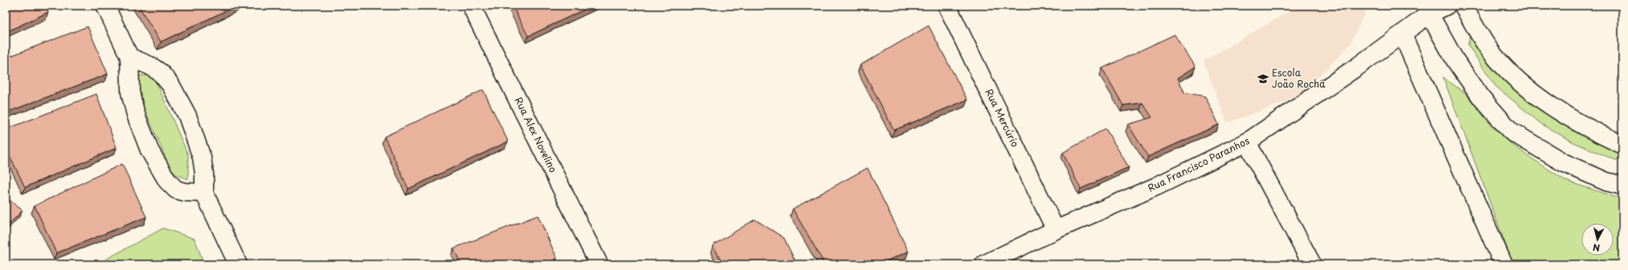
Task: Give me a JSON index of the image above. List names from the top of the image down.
{
  "streets": {
    "street": ["Rua Mercúrio", "Rua Alex Novelino", "Rua Francisco Paranhos"]
  },
  "crossings": [
    ["Rua Mercúrio", "Rua Francisco Paranhos"]
  ],
  "places": {
    "school or university": ["Escola João Rocha"]
  },
  "north": "bottom"
}
